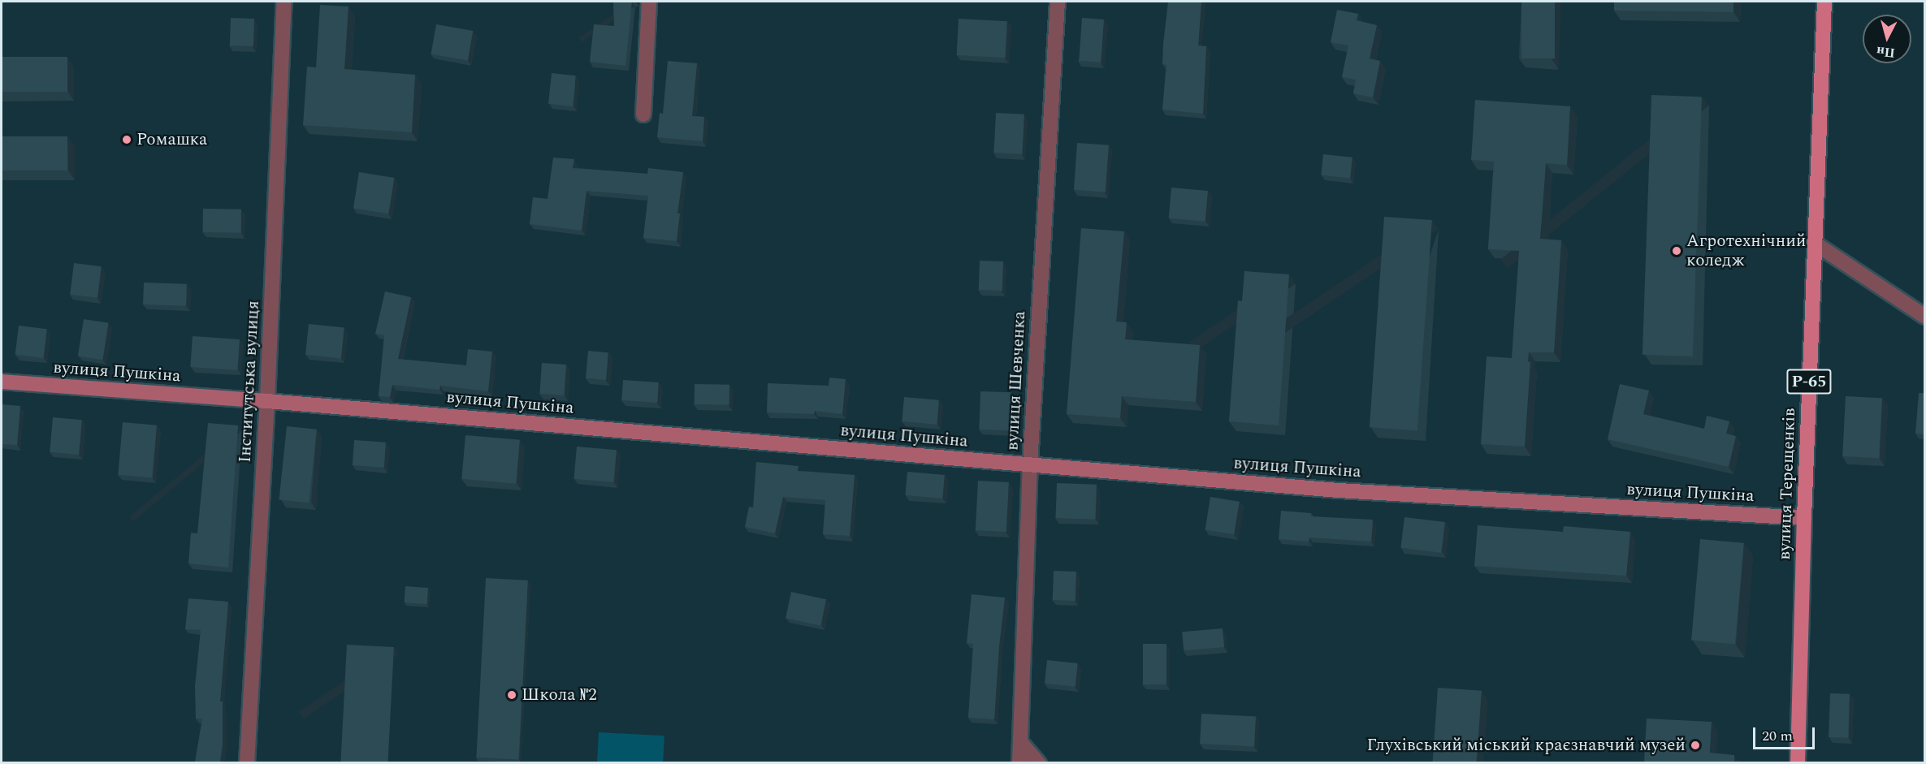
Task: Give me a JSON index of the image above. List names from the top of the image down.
{
  "streets": {
    "main road": ["Р-65", "вулиця Терещенків"],
    "street": ["вулиця Пушкіна", "вулиця Шевченка", "Інститутська вулиця"]
  },
  "crossings": [
    ["вулиця Пушкіна", "вулиця Шевченка"],
    ["вулиця Пушкіна", "Інститутська вулиця"],
    ["вулиця Пушкіна", "вулиця Терещенків"]
  ],
  "places": [
    "Ромашка",
    "Агротехнічний коледж",
    "Школа №2",
    "Глухівський міський краєзнавчий музей"
  ],
  "scale_bar": "20 m",
  "north": "bottom"
}
